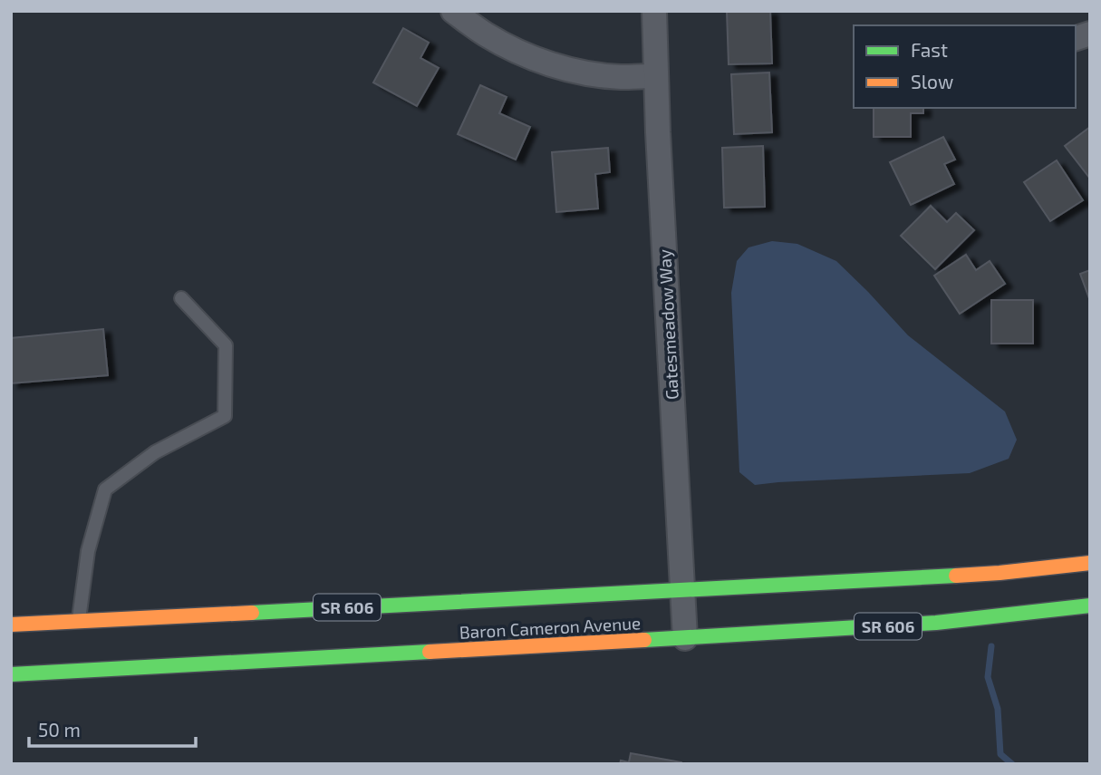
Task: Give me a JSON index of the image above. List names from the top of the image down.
{
  "streets": {
    "main road": ["SR 606", "Baron Cameron Avenue"],
    "street": ["Gatesmeadow Way"]
  },
  "crossings": [
    ["Gatesmeadow Way", "Baron Cameron Avenue"]
  ],
  "legend": ["Fast", "Slow"],
  "scale_bar": "50 m"
}
